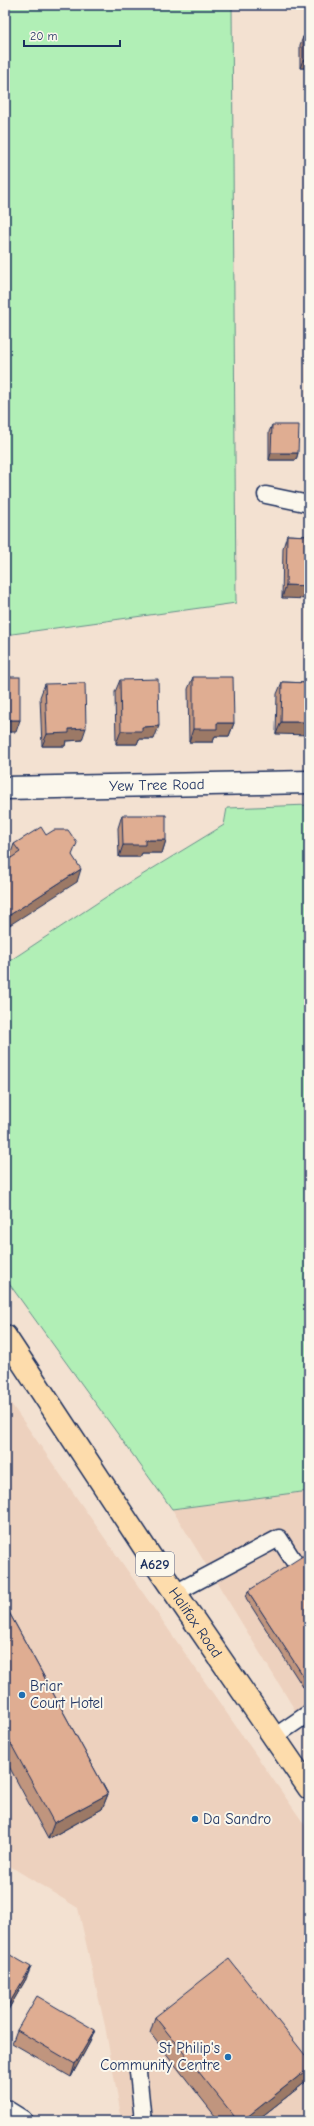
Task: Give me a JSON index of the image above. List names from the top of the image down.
{
  "streets": {
    "highway": ["A629", "Halifax Road"],
    "street": ["Yew Tree Road"]
  },
  "places": ["Briar Court Hotel", "Da Sandro", "St Philip's Community Centre"],
  "scale_bar": "20 m"
}
